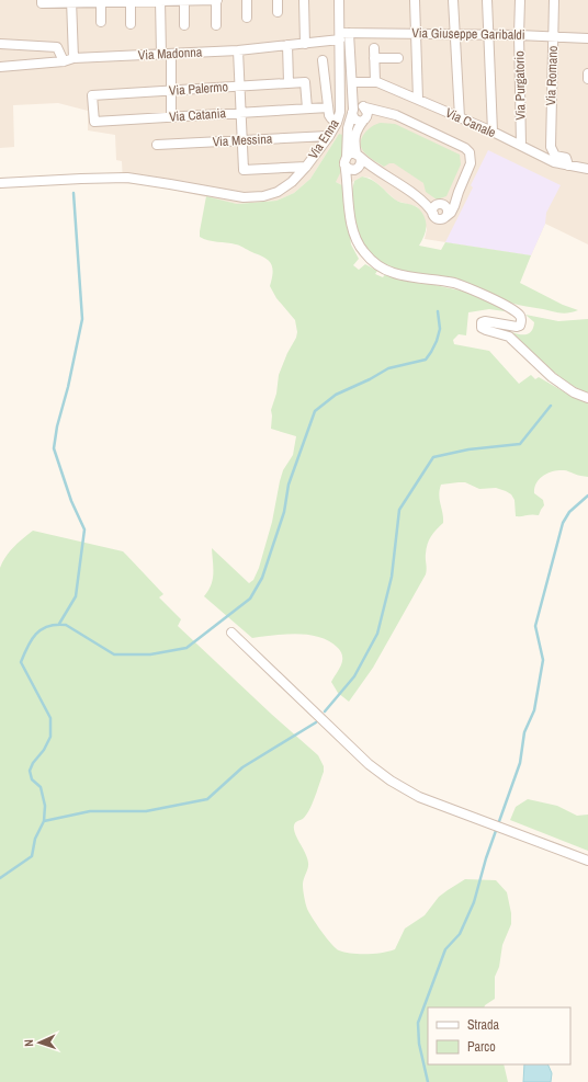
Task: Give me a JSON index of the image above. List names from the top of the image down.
{
  "streets": {
    "street": [
      "Via Giuseppe Garibaldi",
      "Via Madonna",
      "Via Romano",
      "Via Purgatorio",
      "Via Palermo",
      "Via Catania",
      "Via Canale",
      "Via Enna",
      "Via Messina"
    ]
  },
  "crossings": [
    ["Via Giuseppe Garibaldi", "Via Madonna"],
    ["Via Giuseppe Garibaldi", "Via Romano"],
    ["Via Giuseppe Garibaldi", "Via Purgatorio"],
    ["Via Giuseppe Garibaldi", "Via Enna"],
    ["Via Madonna", "Via Enna"],
    ["Via Romano", "Via Canale"],
    ["Via Purgatorio", "Via Canale"],
    ["Via Palermo", "Via Catania"],
    ["Via Enna", "Via Messina"]
  ],
  "legend": ["Strada", "Parco"],
  "north": "left"
}
